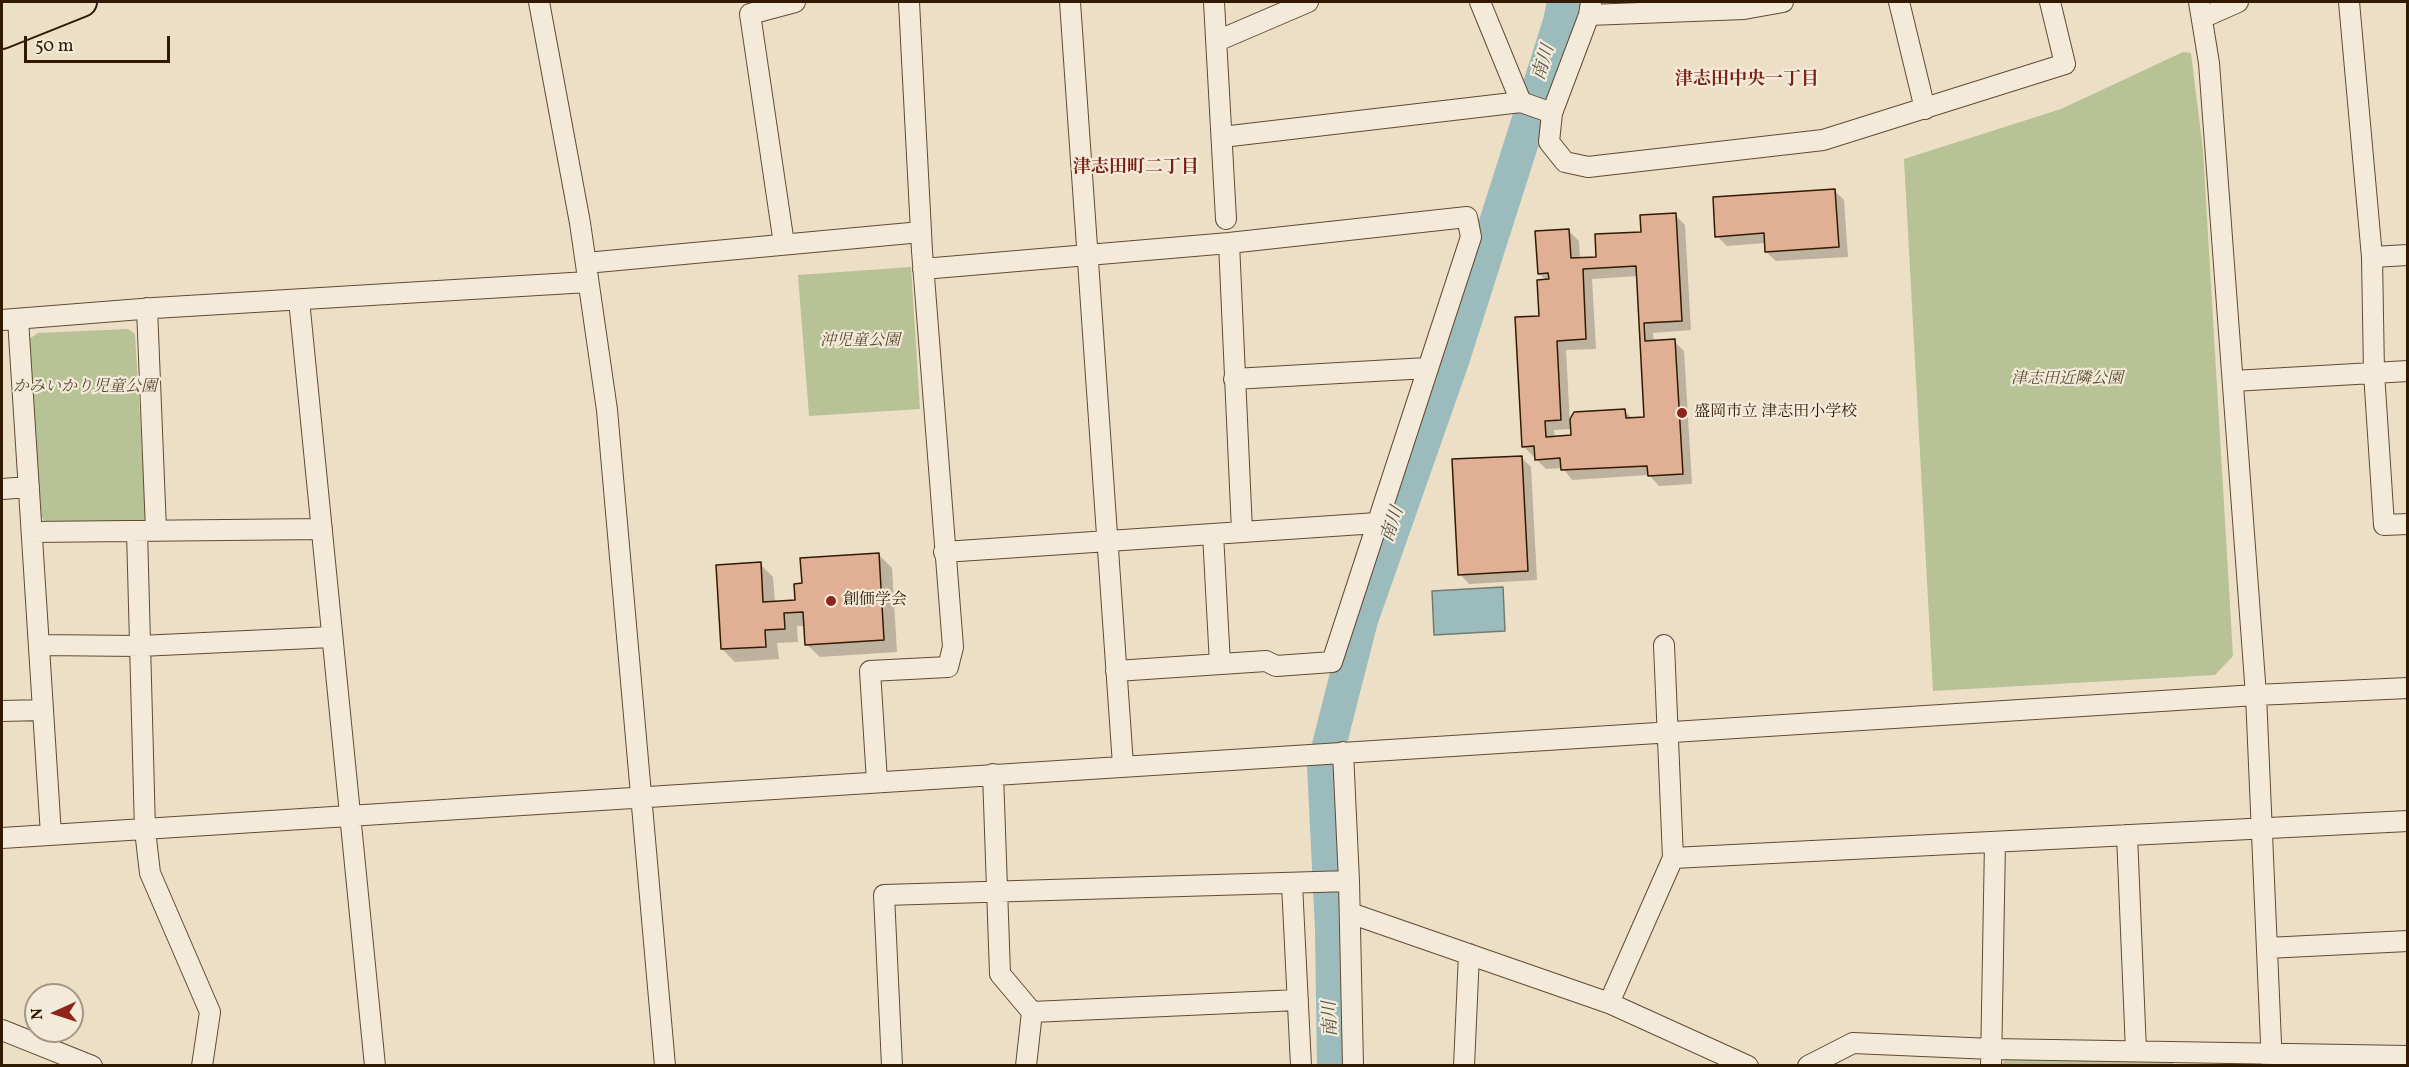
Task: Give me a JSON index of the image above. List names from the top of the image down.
{
  "districts": ["津志田中央一丁目", "津志田町二丁目"],
  "water": ["南川"],
  "parks": ["沖児童公園", "津志田近隣公園", "かみいかり児童公園"],
  "places": ["盛岡市立 津志田小学校", "創価学会"],
  "scale_bar": "50 m",
  "north": "left"
}
